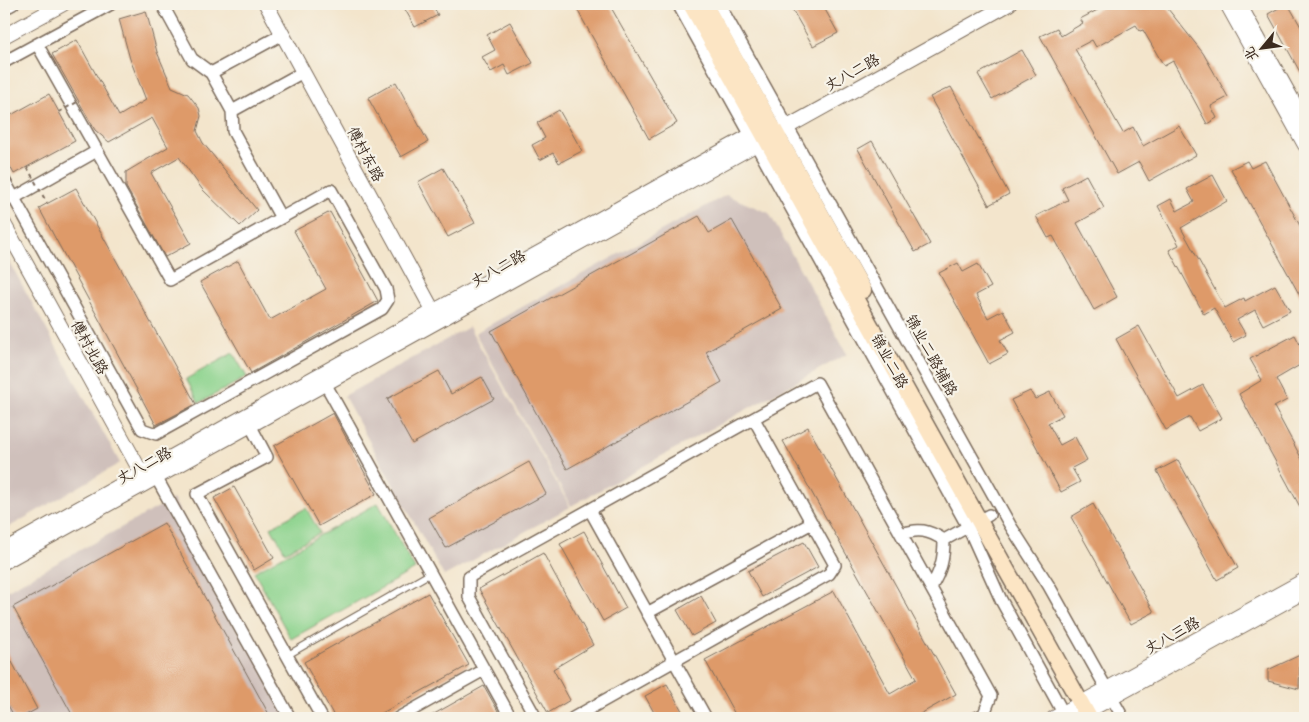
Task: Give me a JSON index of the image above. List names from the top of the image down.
{
  "streets": {
    "main road": ["锦业二路"],
    "street": [
      "丈八二路",
      "傅村东路",
      "傅村北路",
      "锦业二路辅路",
      "丈八三路"
    ]
  },
  "crossings": [
    ["丈八二路", "傅村东路"],
    ["丈八二路", "傅村北路"],
    ["丈八二路", "锦业二路辅路"],
    ["丈八二路", "锦业二路"],
    ["锦业二路辅路", "锦业二路"],
    ["锦业二路辅路", "丈八三路"],
    ["锦业二路", "丈八三路"]
  ],
  "north": "bottom left"
}
